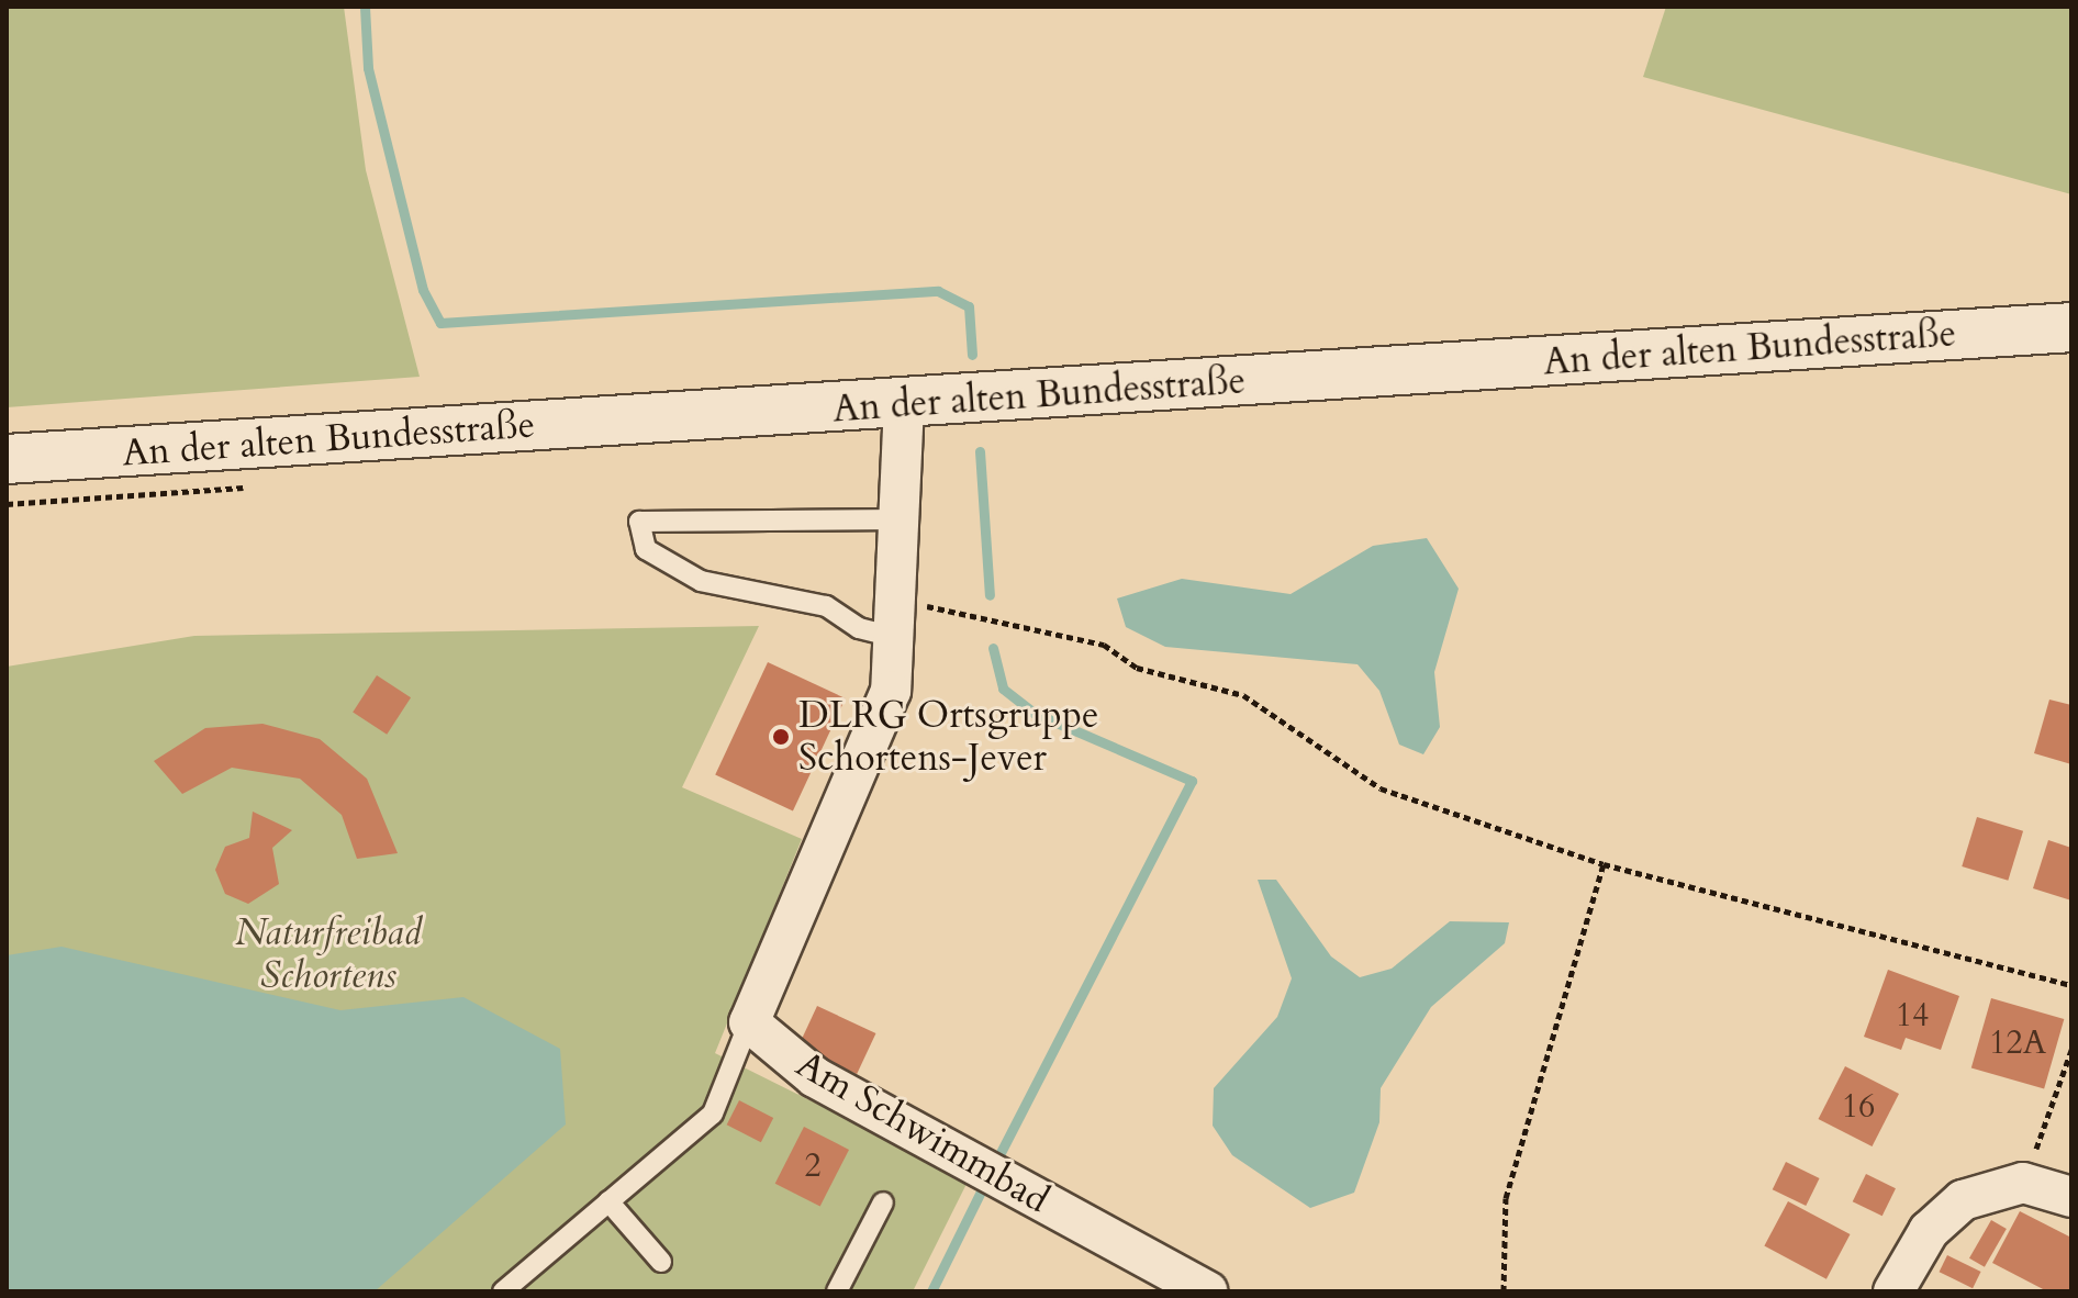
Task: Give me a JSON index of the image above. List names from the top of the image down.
{
  "streets": {
    "street": ["An der alten Bundesstraße", "Am Schwimmbad"]
  },
  "parks": ["Naturfreibad Schortens"],
  "places": ["DLRG Ortsgruppe Schortens-Jever"],
  "house_numbers": [
    "14",
    "12A",
    "16",
    "2"
  ]
}
